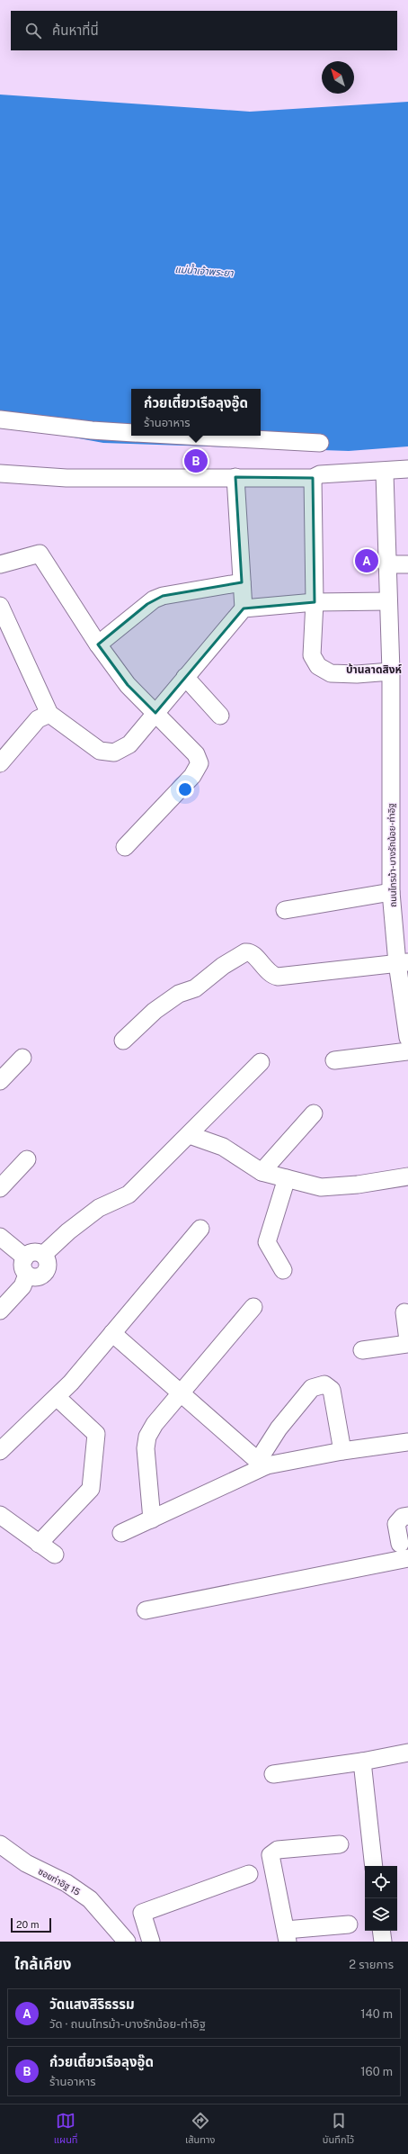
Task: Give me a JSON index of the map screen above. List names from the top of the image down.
{
  "streets": {
    "street": ["ถนนไทรม้า-บางรักน้อย-ท่าอิฐ", "ซอยท่าอิฐ 15"]
  },
  "districts": ["บ้านลาดสิงห์"],
  "water": ["แม่น้ำเจ้าพระยา"],
  "scale_bar": "20 m",
  "north": "top left",
  "page": {
    "search": "ค้นหาที่นี่",
    "popup": ["ก๋วยเตี๋ยวเรือลุงอู๊ด", "ร้านอาหาร"],
    "pins": ["B", "A"],
    "scale": "20 m",
    "heading": ["ใกล้เคียง", "2 รายการ"],
    "list": [
      {
        "mark": "A",
        "name": "วัดแสงสิริธรรม",
        "note": "วัด · ถนนไทรม้า-บางรักน้อย-ท่าอิฐ",
        "value": "140 m"
      },
      {
        "mark": "B",
        "name": "ก๋วยเตี๋ยวเรือลุงอู๊ด",
        "note": "ร้านอาหาร",
        "value": "160 m"
      }
    ],
    "nav": ["แผนที่", "เส้นทาง", "บันทึกไว้"]
  }
}
